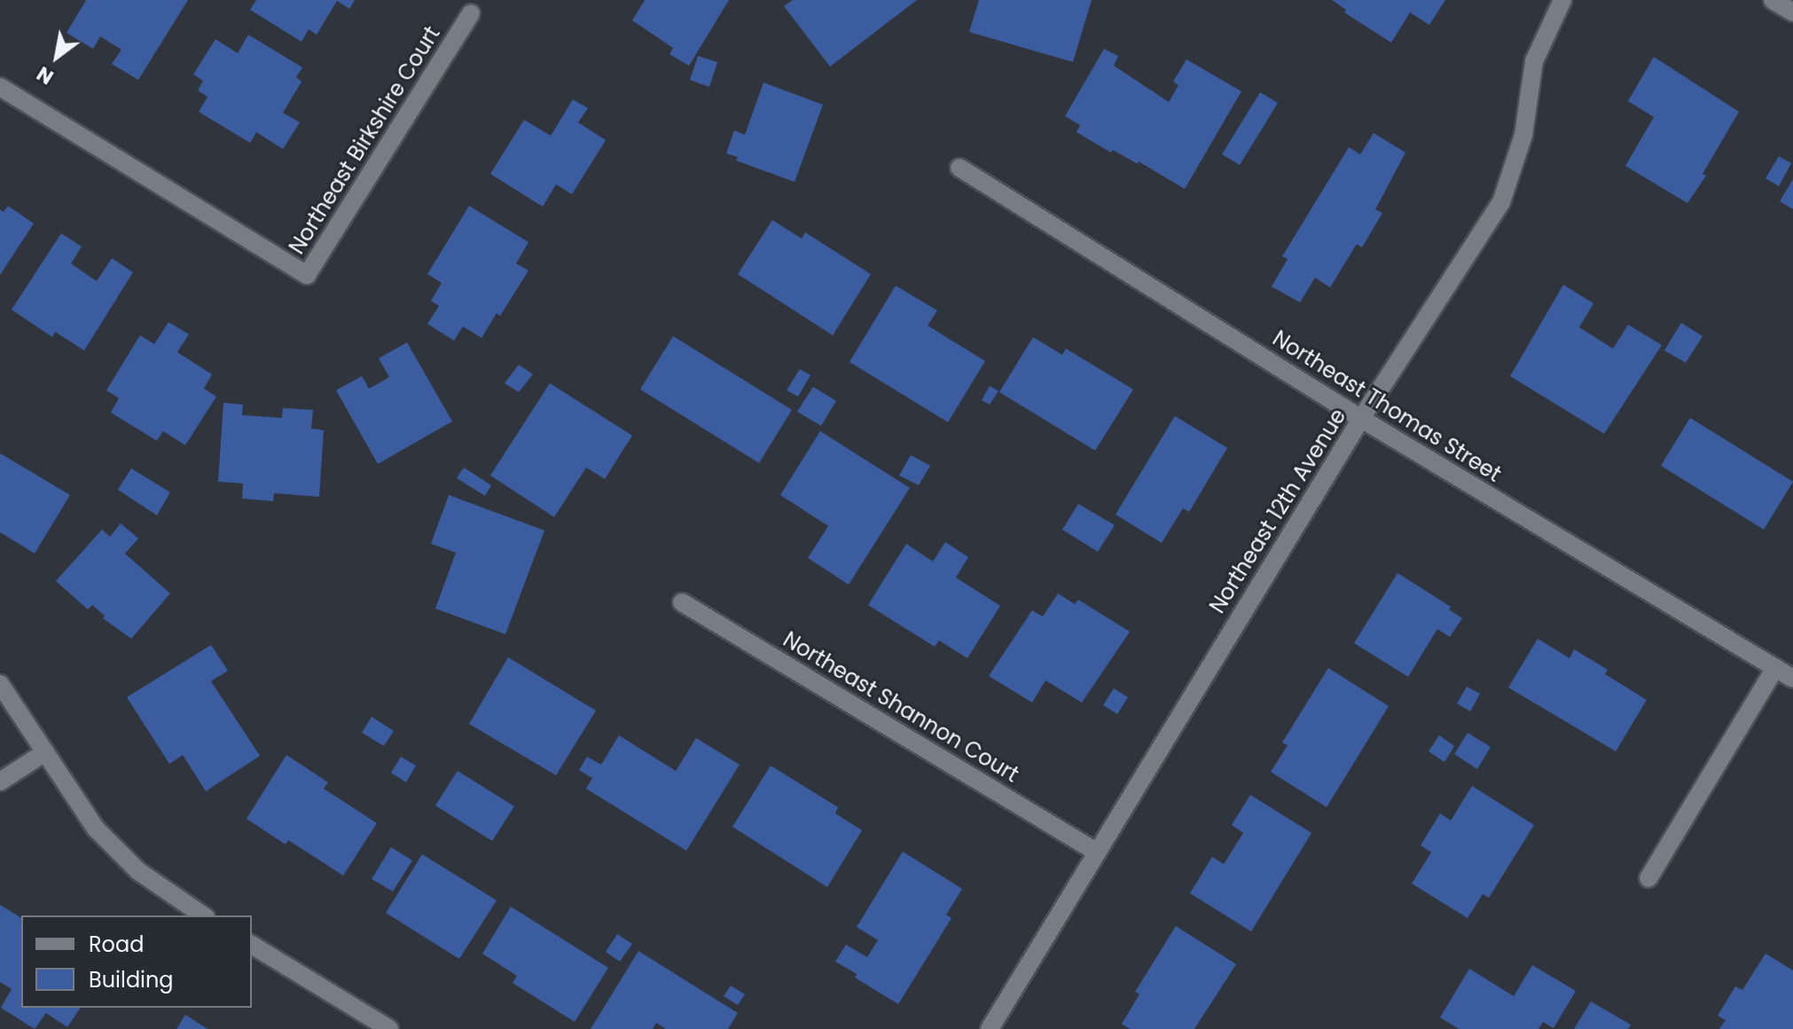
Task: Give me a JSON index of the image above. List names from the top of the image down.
{
  "streets": {
    "street": [
      "Northeast Birkshire Court",
      "Northeast Thomas Street",
      "Northeast 12th Avenue",
      "Northeast Shannon Court"
    ]
  },
  "crossings": [
    ["Northeast Thomas Street", "Northeast 12th Avenue"],
    ["Northeast 12th Avenue", "Northeast Shannon Court"]
  ],
  "legend": ["Road", "Building"],
  "north": "bottom left"
}
